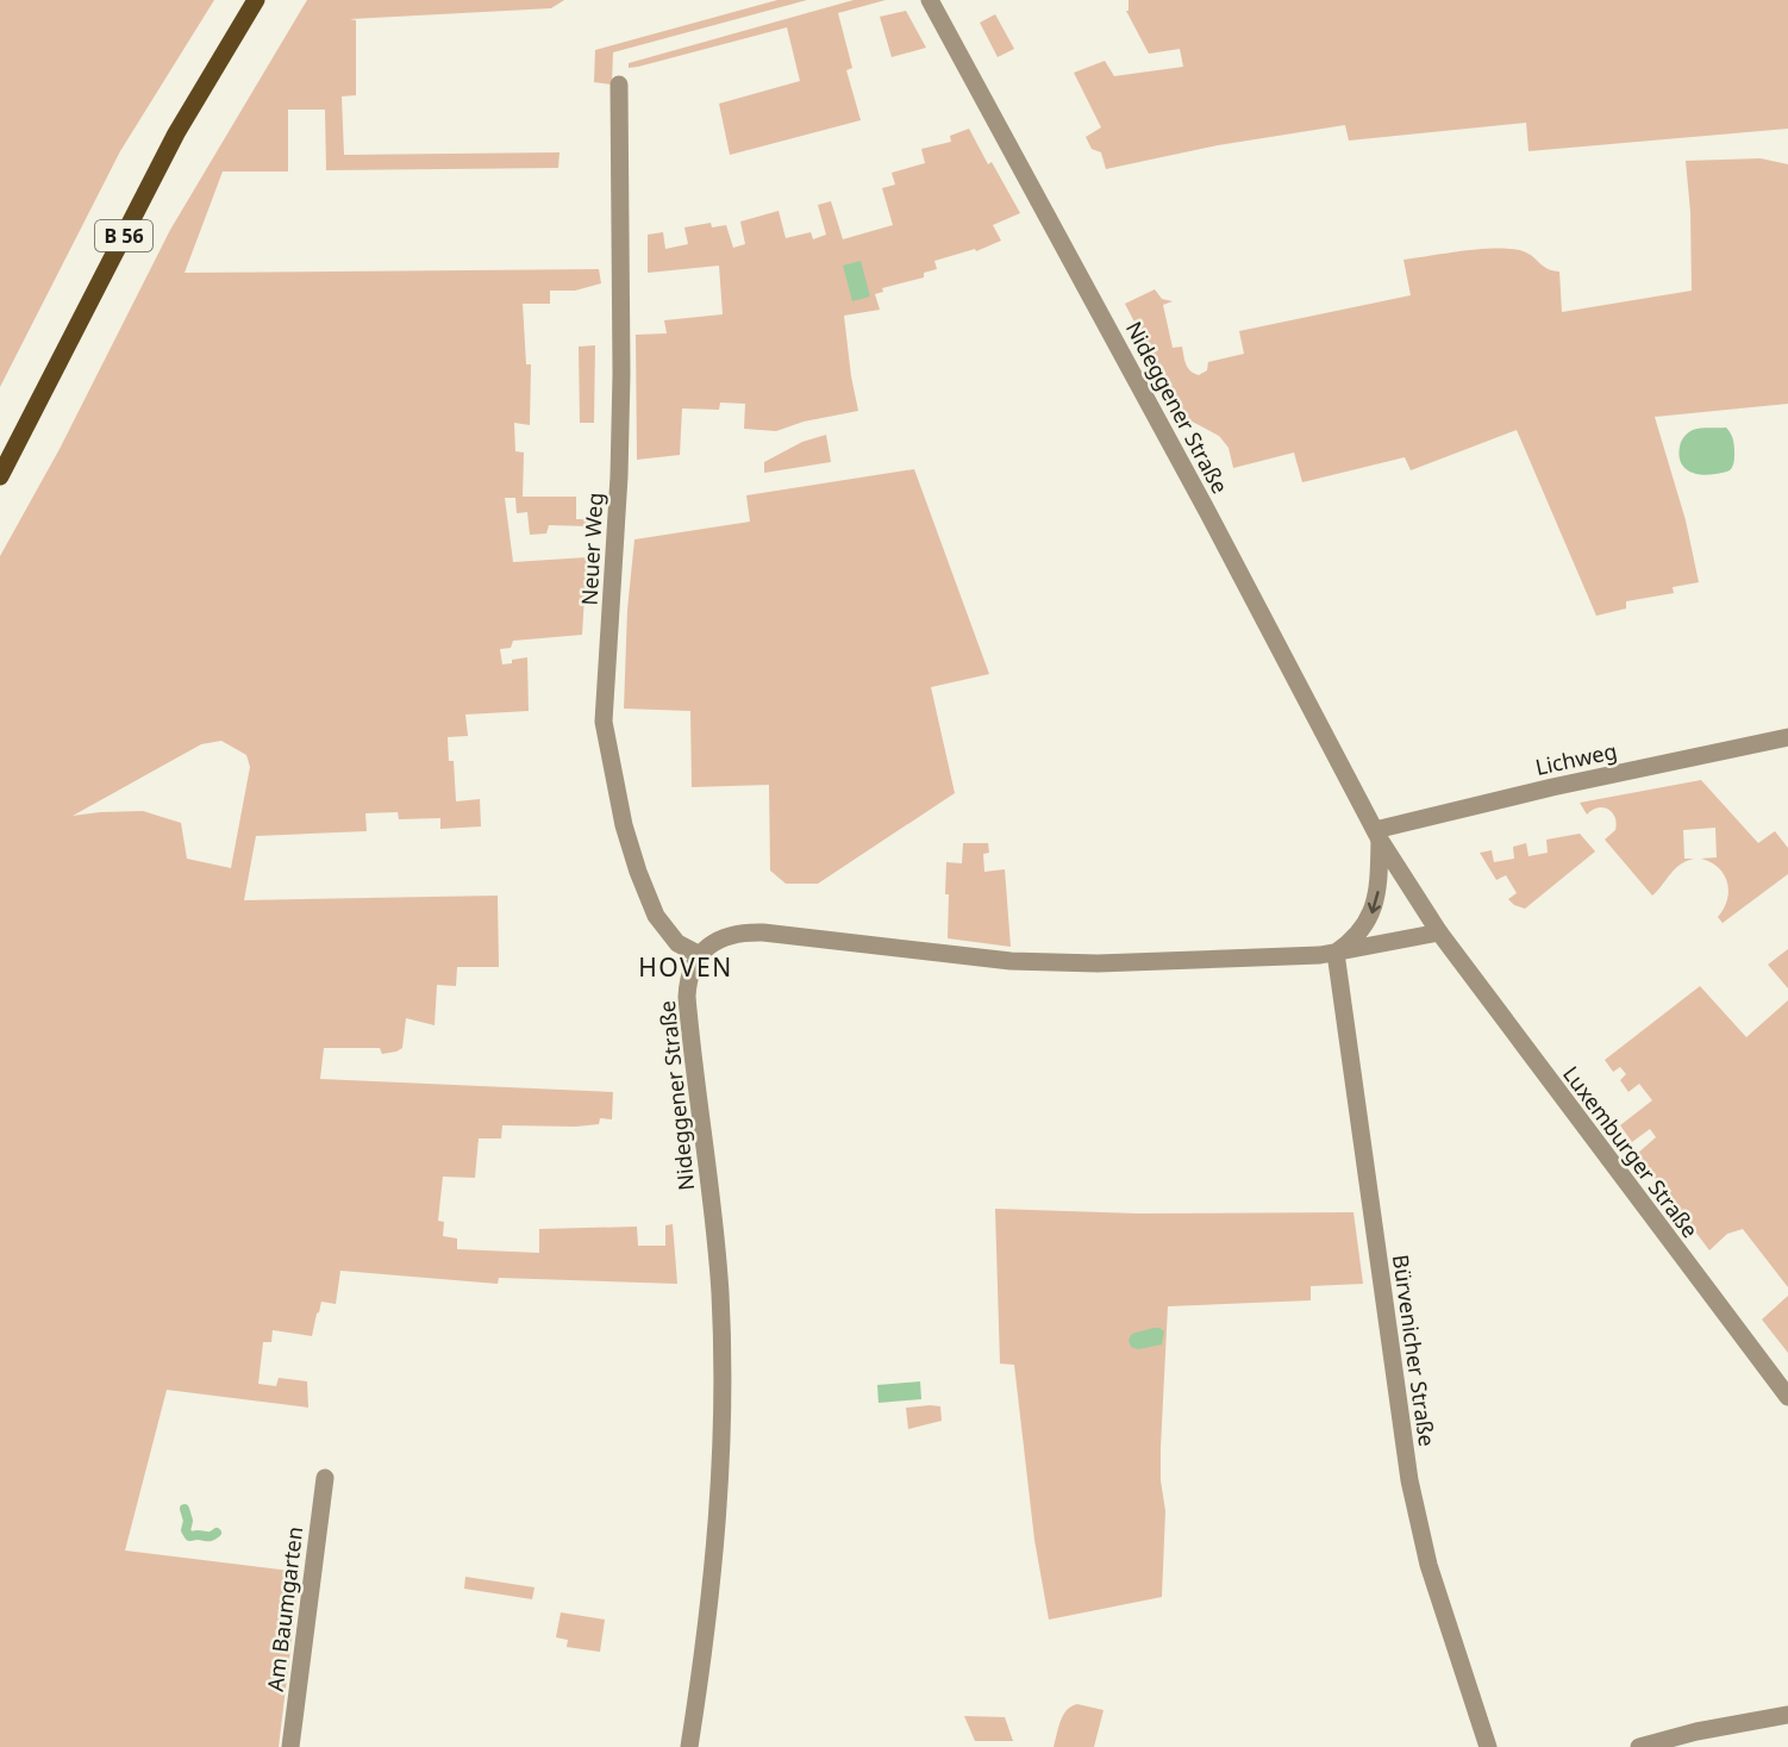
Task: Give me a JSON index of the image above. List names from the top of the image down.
{
  "streets": {
    "main road": ["B 56"],
    "street": [
      "Nideggener Straße",
      "Neuer Weg",
      "Lichweg",
      "Luxemburger Straße",
      "Bürvenicher Straße",
      "Am Baumgarten"
    ]
  },
  "crossings": [
    ["Nideggener Straße", "Neuer Weg"],
    ["Nideggener Straße", "Lichweg"],
    ["Nideggener Straße", "Luxemburger Straße"]
  ],
  "districts": ["HOVEN"]
}
